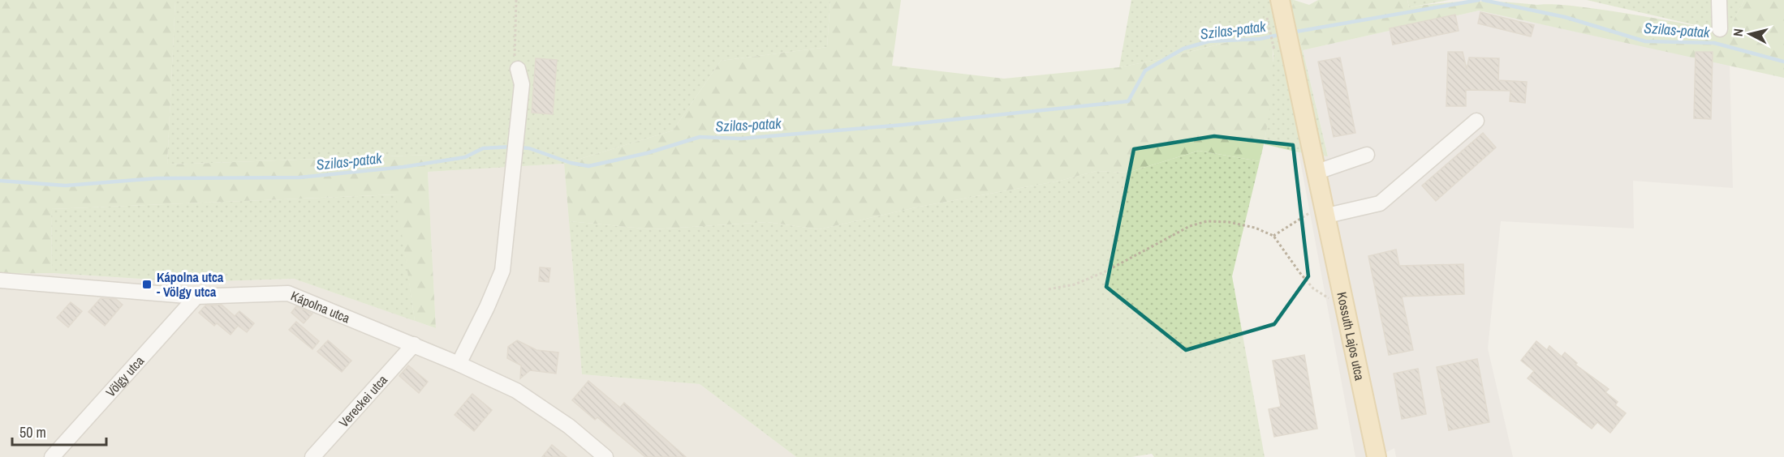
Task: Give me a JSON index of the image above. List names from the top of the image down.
{
  "streets": {
    "main road": ["Kossuth Lajos utca"],
    "street": ["Kápolna utca", "Völgy utca", "Vereckei utca"]
  },
  "crossings": [
    ["Kápolna utca", "Völgy utca"],
    ["Kápolna utca", "Vereckei utca"]
  ],
  "water": ["Szilas-patak"],
  "places": {
    "transit": ["Kápolna utca - Völgy utca"]
  },
  "scale_bar": "50 m",
  "north": "left"
}
